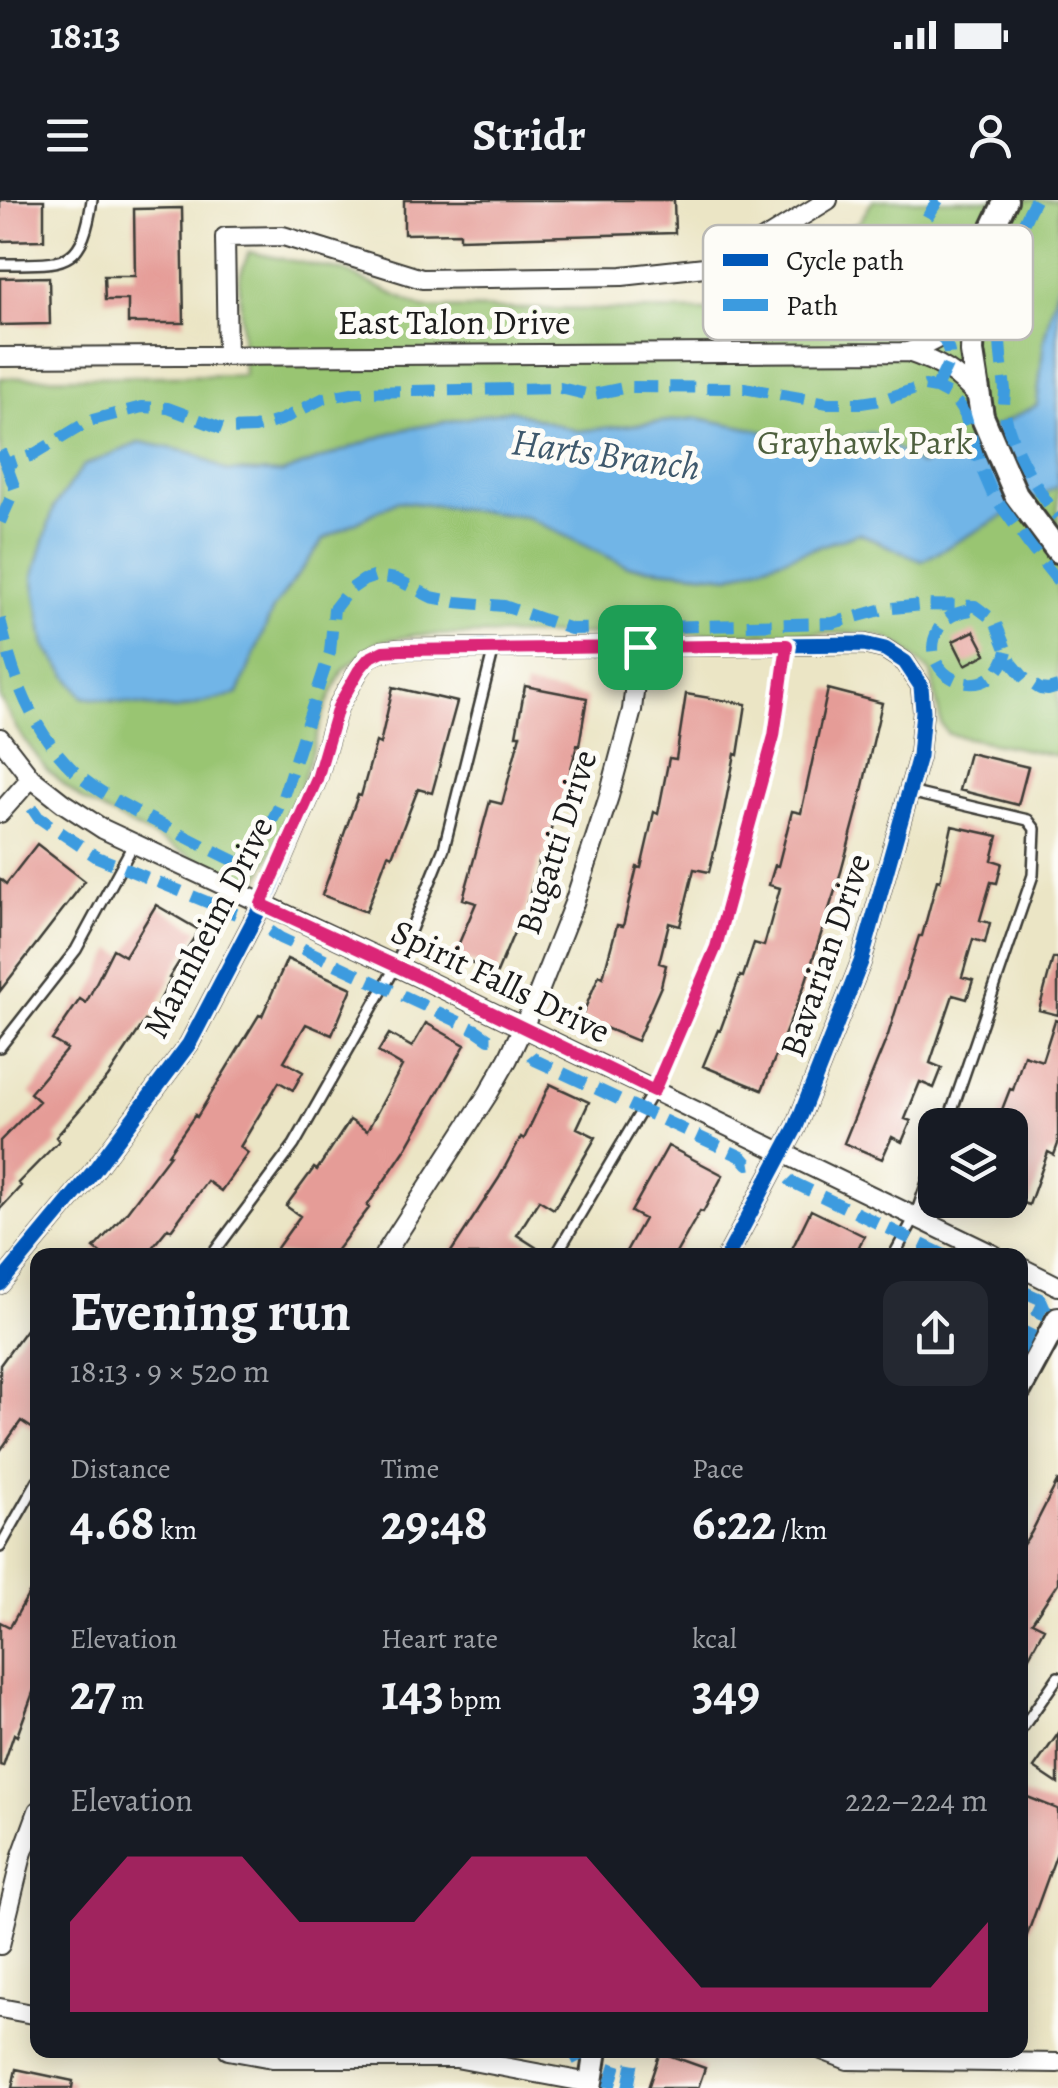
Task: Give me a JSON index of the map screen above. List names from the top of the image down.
{
  "streets": {
    "street": [
      "East Talon Drive",
      "Bugatti Drive",
      "Mannheim Drive",
      "Bavarian Drive",
      "Spirit Falls Drive"
    ]
  },
  "crossings": [
    ["Bugatti Drive", "Spirit Falls Drive"],
    ["Mannheim Drive", "Spirit Falls Drive"],
    ["Bavarian Drive", "Spirit Falls Drive"]
  ],
  "water": ["Harts Branch"],
  "parks": ["Grayhawk Park"],
  "legend": ["Cycle path", "Path"],
  "page": {
    "status": "18:13",
    "header": "Stridr",
    "heading": ["Evening run", "18:13 · 9 × 520 m"],
    "stats": [
      ["Distance", "4.68 km"],
      ["Time", "29:48"],
      ["Pace", "6:22 /km"],
      ["Elevation", "27 m"],
      ["Heart rate", "143 bpm"],
      ["kcal", "349"]
    ],
    "chart": ["Elevation", "222–224 m"]
  }
}
